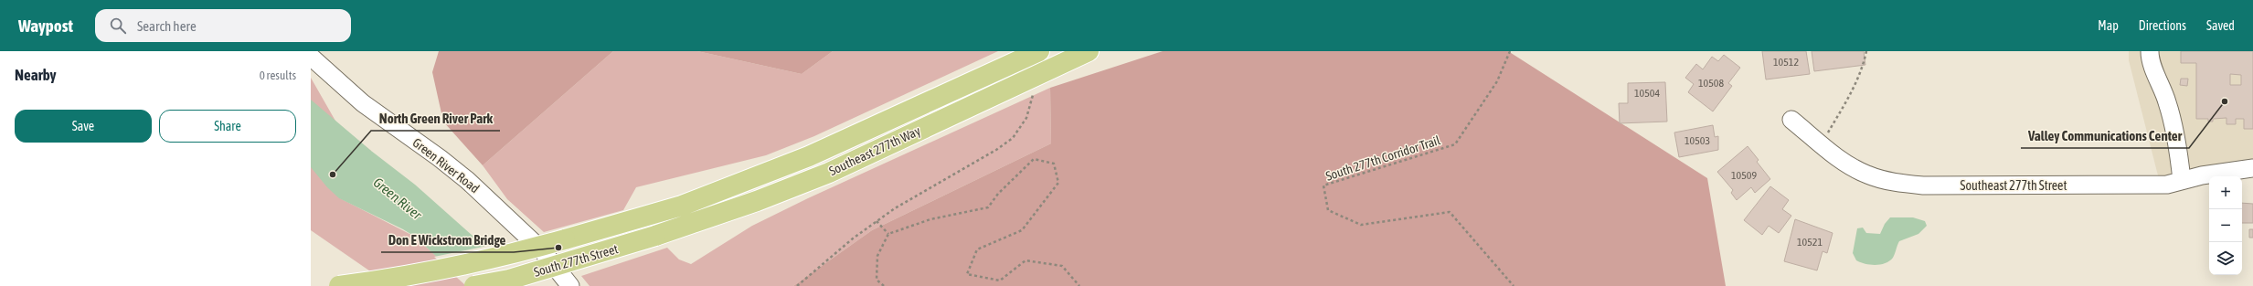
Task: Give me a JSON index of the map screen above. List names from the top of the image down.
{
  "streets": {
    "main road": ["Southeast 277th Way", "South 277th Street"],
    "street": ["Green River Road", "Southeast 277th Street"],
    "path": ["South 277th Corridor Trail"]
  },
  "crossings": [
    ["Southeast 277th Way", "South 277th Street"]
  ],
  "water": ["Green River"],
  "places": ["Valley Communications Center", "North Green River Park", "Don E Wickstrom Bridge"],
  "house_numbers": [
    "10512",
    "10508",
    "10504",
    "10503",
    "10509",
    "10521"
  ],
  "page": {
    "header": "Waypost",
    "search": "Search here",
    "nav": ["Map", "Directions", "Saved"],
    "heading": ["Nearby", "0 results"],
    "buttons": ["Save", "Share"],
    "map_buttons": ["+", "−"]
  }
}
